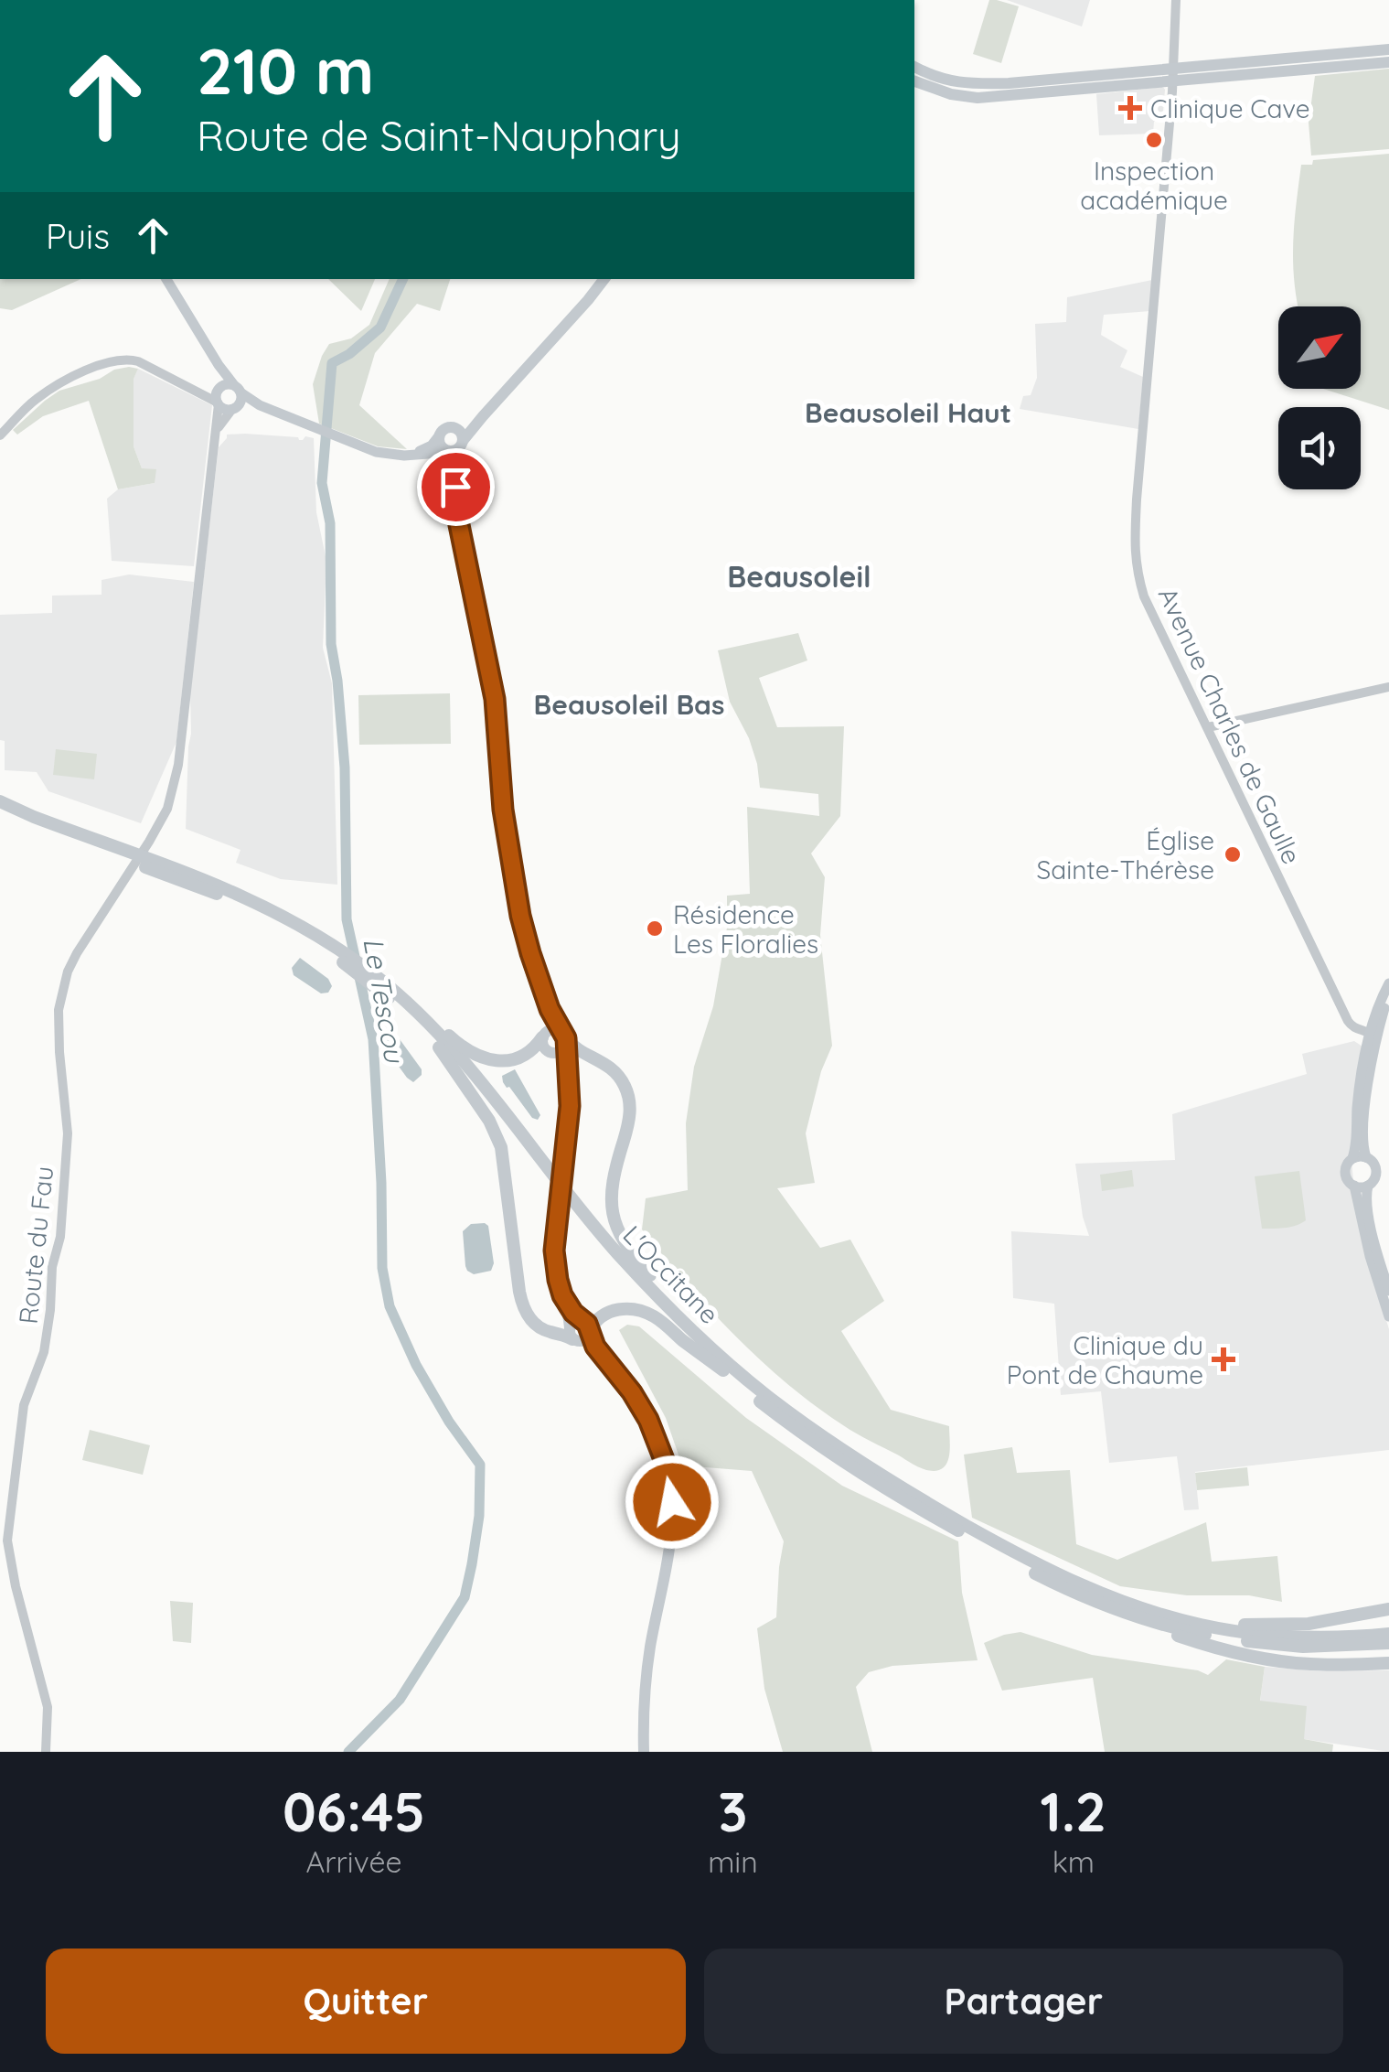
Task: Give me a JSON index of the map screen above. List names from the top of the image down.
{
  "streets": {
    "highway": ["L'Occitane"],
    "street": ["Avenue Charles de Gaulle", "Route du Fau"]
  },
  "districts": ["Beausoleil Haut", "Beausoleil", "Beausoleil Bas"],
  "water": ["Le Tescou"],
  "places": {
    "health": ["Clinique Cave", "Clinique du Pont de Chaume"],
    "other": ["Inspection académique", "Église Sainte-Thérèse", "Résidence Les Floralies"]
  },
  "north": "top right",
  "page": {
    "turn": ["210 m", "Route de Saint-Nauphary"],
    "then": "Puis",
    "eta": [
      "06:45",
      "Arrivée",
      "3",
      "min",
      "1.2",
      "km"
    ],
    "buttons": ["Quitter", "Partager"]
  }
}
